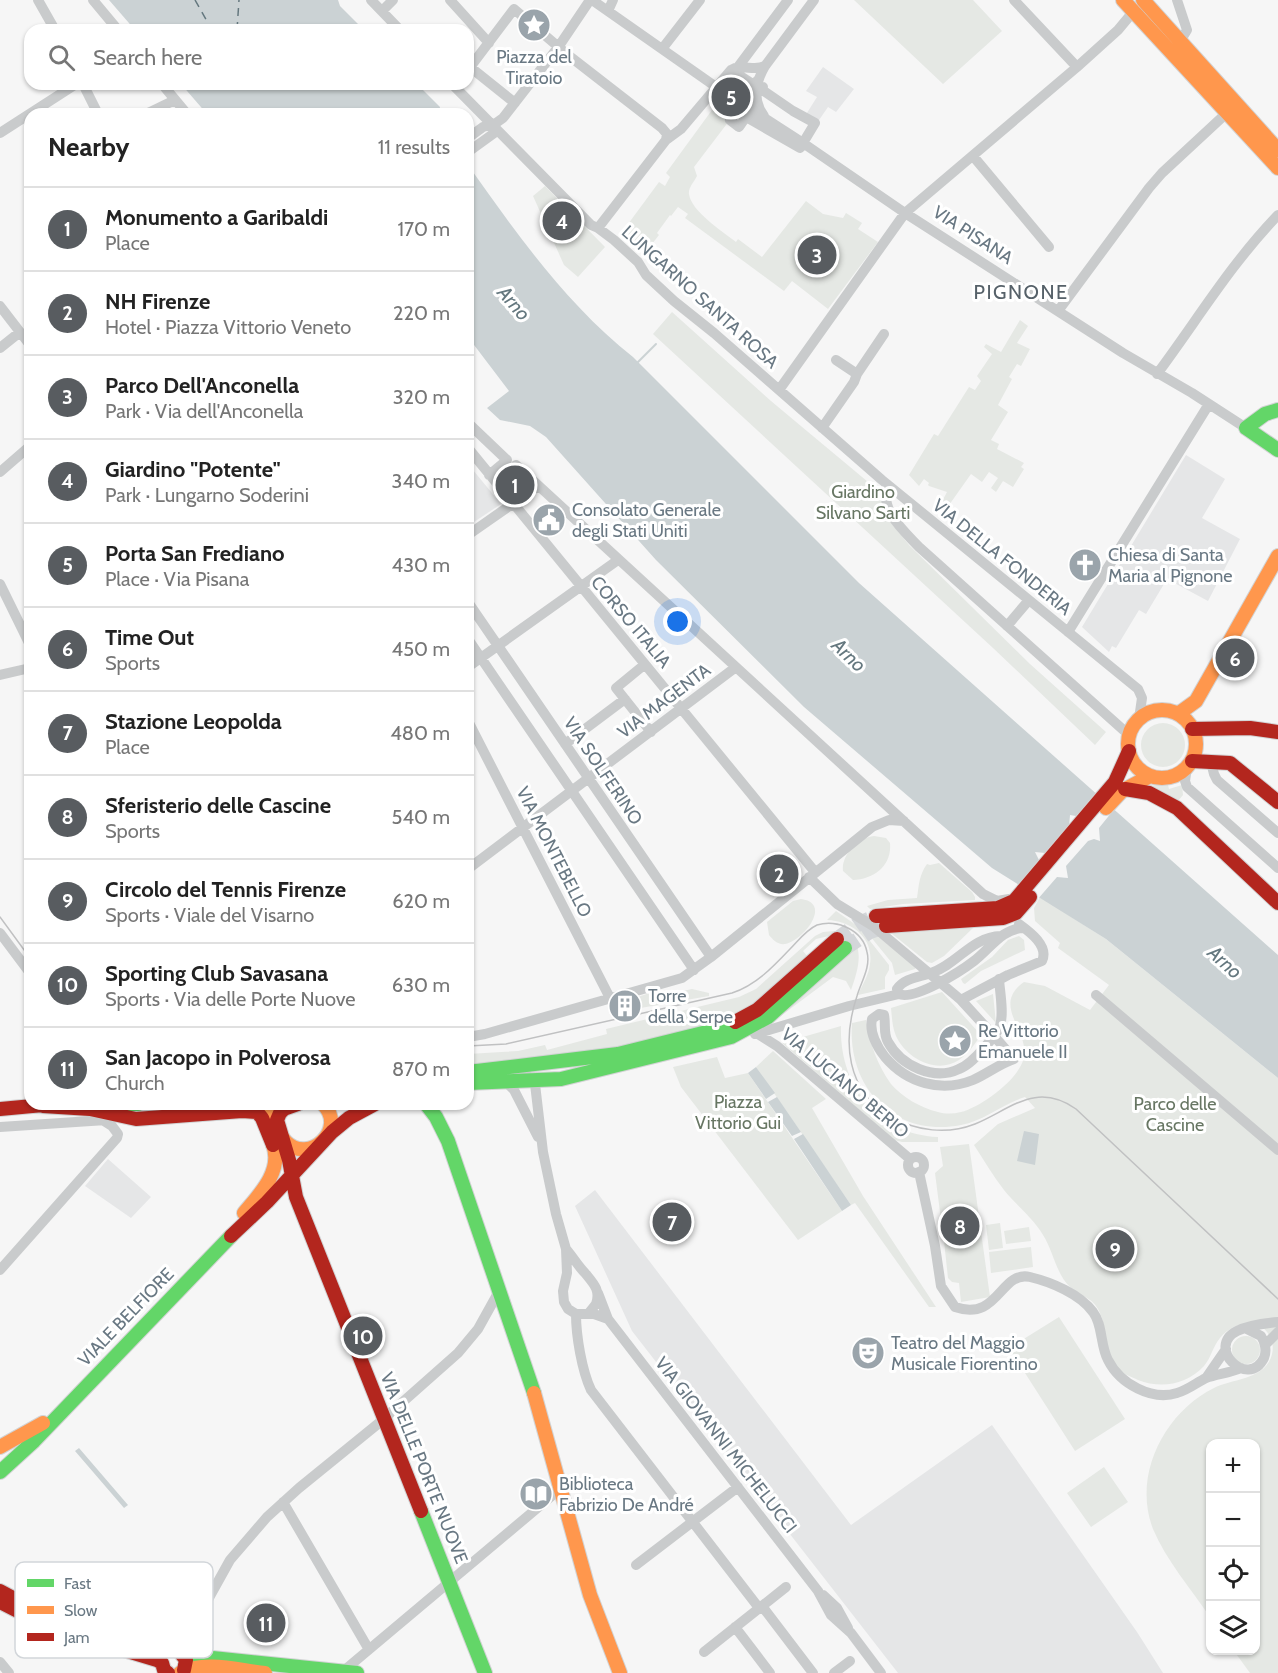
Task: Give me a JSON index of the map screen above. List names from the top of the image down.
{
  "streets": {
    "main road": ["VIA PISANA", "VIALE BELFIORE", "VIA DELLE PORTE NUOVE"],
    "street": [
      "LUNGARNO SANTA ROSA",
      "VIA DELLA FONDERIA",
      "CORSO ITALIA",
      "VIA MAGENTA",
      "VIA SOLFERINO",
      "VIA MONTEBELLO",
      "VIA LUCIANO BERIO",
      "VIA GIOVANNI MICHELUCCI"
    ]
  },
  "crossings": [
    ["LUNGARNO SANTA ROSA", "VIA DELLA FONDERIA"],
    ["CORSO ITALIA", "VIA MAGENTA"],
    ["VIA MAGENTA", "VIA SOLFERINO"],
    ["VIA MAGENTA", "VIA MONTEBELLO"],
    ["VIALE BELFIORE", "VIA DELLE PORTE NUOVE"]
  ],
  "districts": ["PIGNONE"],
  "water": ["Arno"],
  "parks": ["Giardino Silvano Sarti", "Piazza Vittorio Gui", "Parco delle Cascine"],
  "places": {
    "place": ["Piazza del Tiratoio", "Re Vittorio Emanuele II"],
    "public building": ["Consolato Generale degli Stati Uniti"],
    "church": ["Chiesa di Santa Maria al Pignone"],
    "building": ["Torre della Serpe"],
    "theatre": ["Teatro del Maggio Musicale Fiorentino"],
    "library": ["Biblioteca Fabrizio De André"]
  },
  "legend": ["Fast", "Slow", "Jam"],
  "page": {
    "search": "Search here",
    "pins": [
      "5",
      "4",
      "3",
      "1",
      "6",
      "2",
      "7",
      "8",
      "9",
      "10",
      "11"
    ],
    "heading": ["Nearby", "11 results"],
    "list": [
      {
        "mark": "1",
        "name": "Monumento a Garibaldi",
        "note": "Place",
        "value": "170 m"
      },
      {
        "mark": "2",
        "name": "NH Firenze",
        "note": "Hotel · Piazza Vittorio Veneto",
        "value": "220 m"
      },
      {
        "mark": "3",
        "name": "Parco Dell'Anconella",
        "note": "Park · Via dell'Anconella",
        "value": "320 m"
      },
      {
        "mark": "4",
        "name": "Giardino \"Potente\"",
        "note": "Park · Lungarno Soderini",
        "value": "340 m"
      },
      {
        "mark": "5",
        "name": "Porta San Frediano",
        "note": "Place · Via Pisana",
        "value": "430 m"
      },
      {
        "mark": "6",
        "name": "Time Out",
        "note": "Sports",
        "value": "450 m"
      },
      {
        "mark": "7",
        "name": "Stazione Leopolda",
        "note": "Place",
        "value": "480 m"
      },
      {
        "mark": "8",
        "name": "Sferisterio delle Cascine",
        "note": "Sports",
        "value": "540 m"
      },
      {
        "mark": "9",
        "name": "Circolo del Tennis Firenze",
        "note": "Sports · Viale del Visarno",
        "value": "620 m"
      },
      {
        "mark": "10",
        "name": "Sporting Club Savasana",
        "note": "Sports · Via delle Porte Nuove",
        "value": "630 m"
      },
      {
        "mark": "11",
        "name": "San Jacopo in Polverosa",
        "note": "Church",
        "value": "870 m"
      }
    ],
    "map_buttons": ["+", "−"]
  }
}
